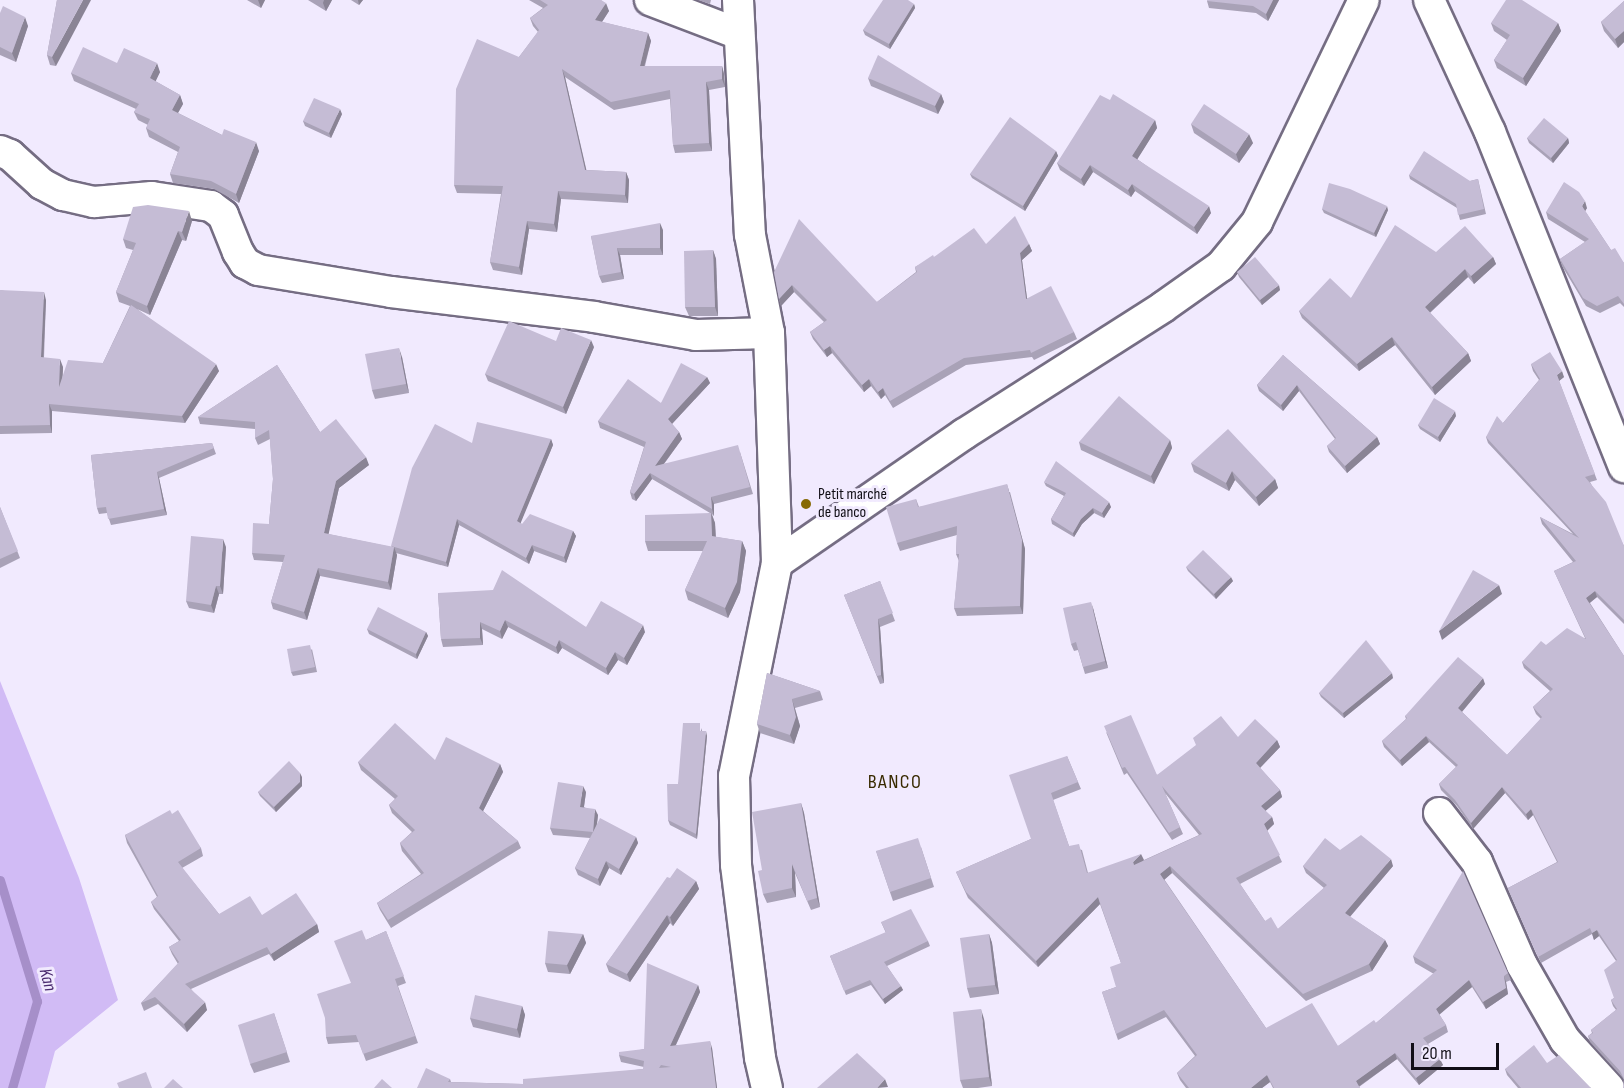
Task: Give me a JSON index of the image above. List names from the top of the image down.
{
  "districts": ["BANCO"],
  "water": ["Kan"],
  "places": ["Petit marché de banco"],
  "scale_bar": "20 m"
}
